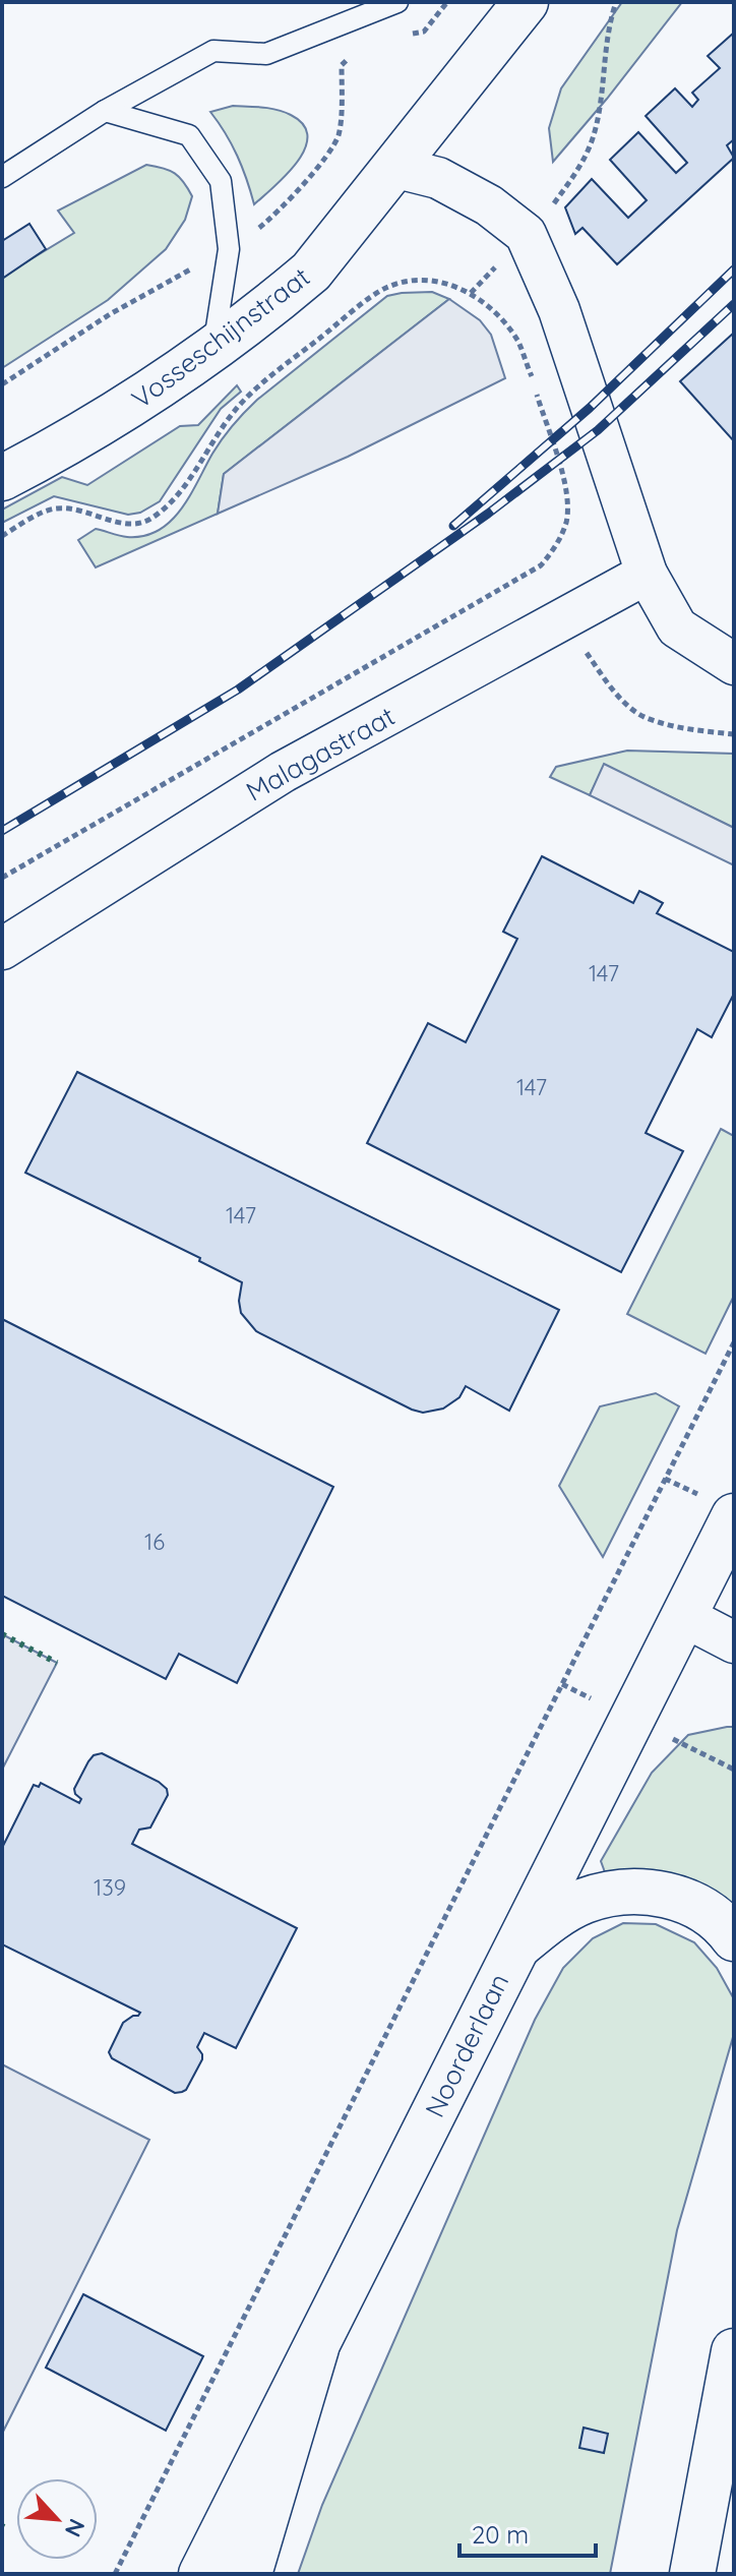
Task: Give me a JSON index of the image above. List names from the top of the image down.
{
  "streets": {
    "main road": ["Vosseschijnstraat", "Noorderlaan"],
    "street": ["Malagastraat"]
  },
  "house_numbers": [
    "147",
    "147",
    "147",
    "16",
    "139"
  ],
  "scale_bar": "20 m",
  "north": "bottom right"
}
